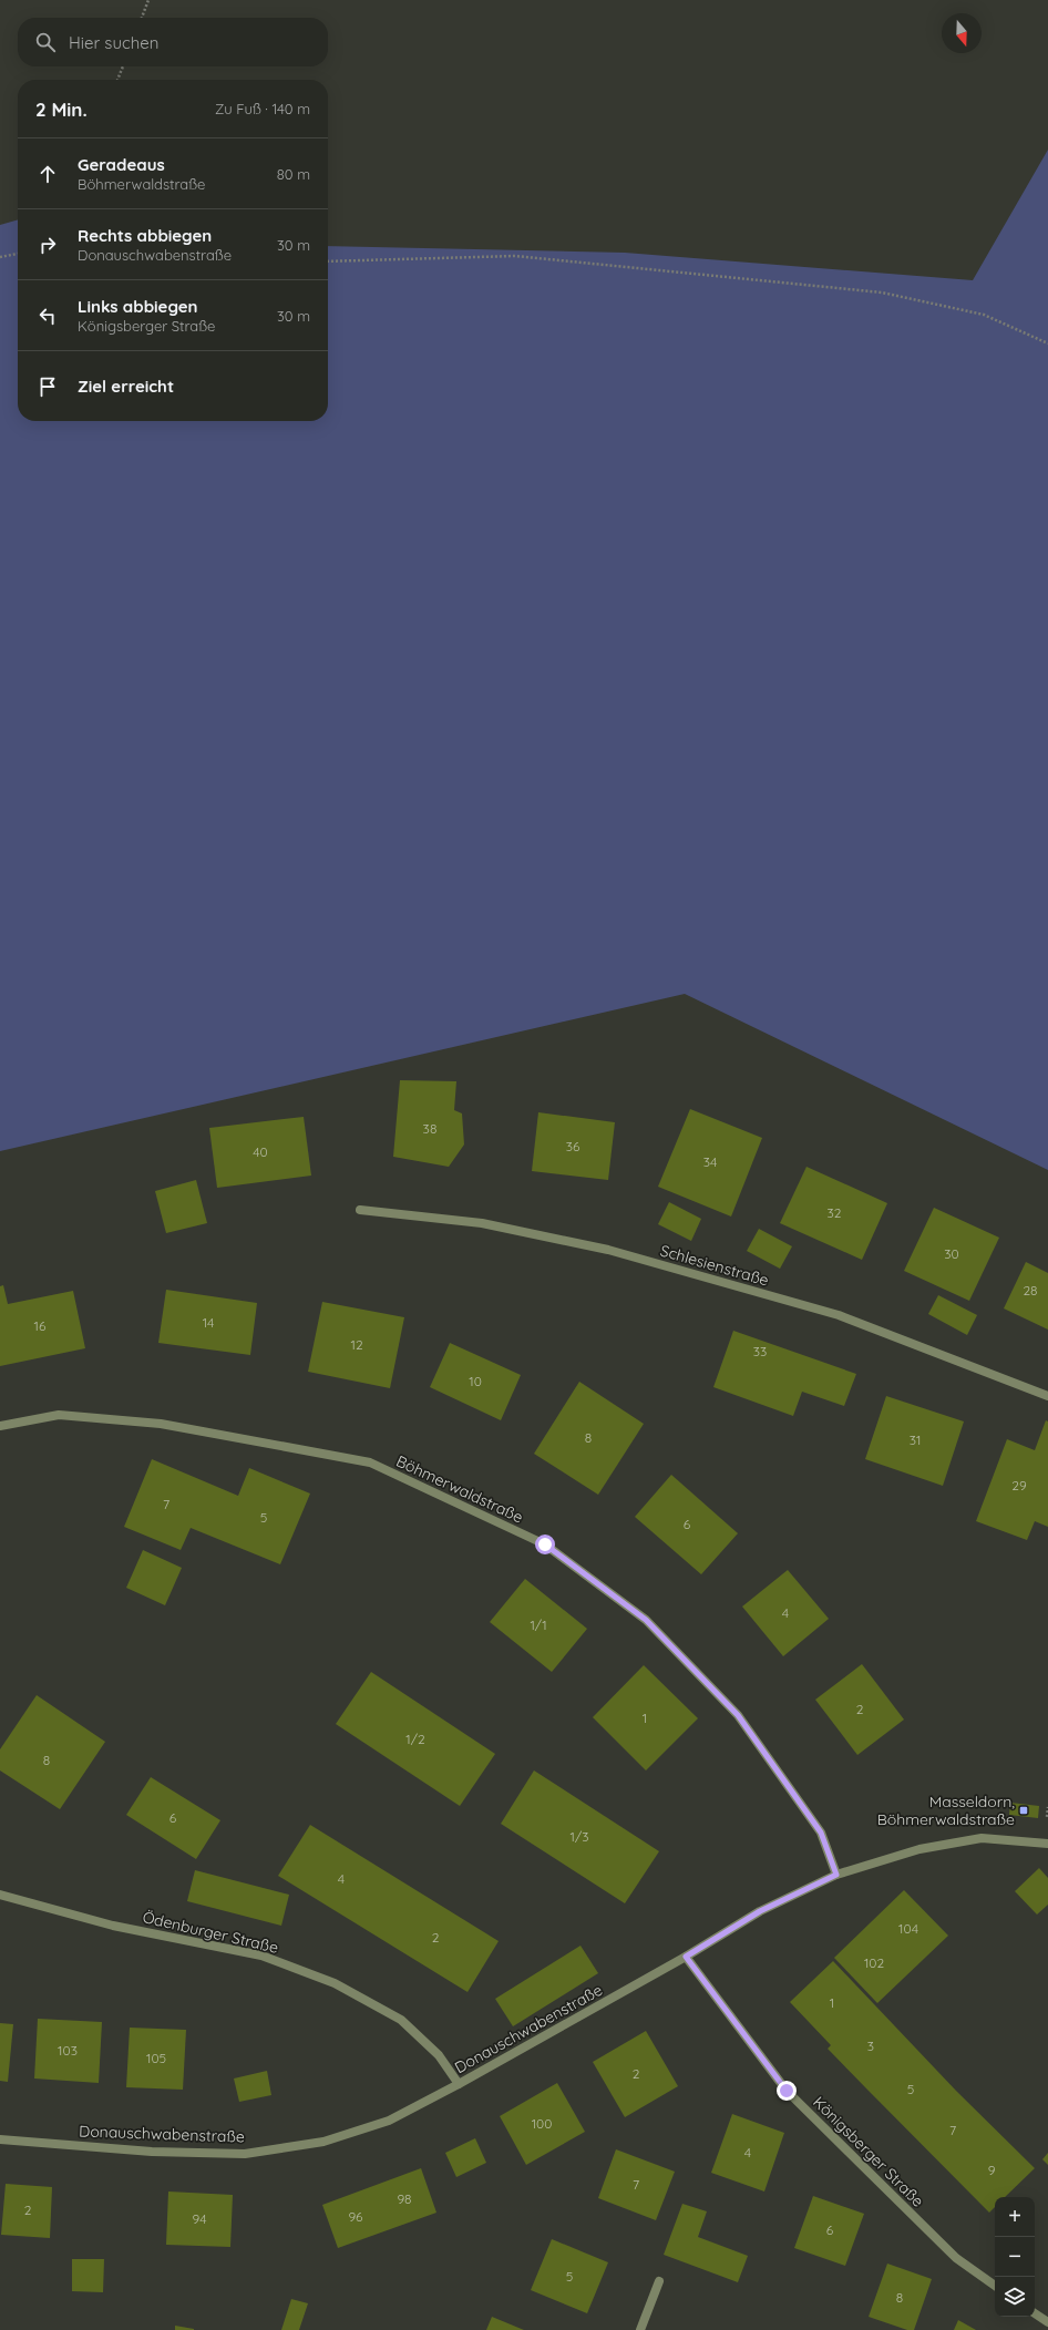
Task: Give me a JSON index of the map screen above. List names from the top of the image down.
{
  "streets": {
    "street": [
      "Schlesienstraße",
      "Böhmerwaldstraße",
      "Ödenburger Straße",
      "Donauschwabenstraße",
      "Königsberger Straße"
    ]
  },
  "crossings": [
    ["Böhmerwaldstraße", "Donauschwabenstraße"],
    ["Ödenburger Straße", "Donauschwabenstraße"],
    ["Donauschwabenstraße", "Königsberger Straße"]
  ],
  "places": {
    "transit": ["Masseldorn, Böhmerwaldstraße"]
  },
  "house_numbers": [
    "38",
    "36",
    "40",
    "34",
    "32",
    "30",
    "28",
    "14",
    "16",
    "12",
    "33",
    "10",
    "8",
    "31",
    "29",
    "7",
    "5",
    "6",
    "4",
    "1/1",
    "2",
    "1",
    "1/2",
    "8",
    "6",
    "1/3",
    "4",
    "104",
    "2",
    "102",
    "1",
    "3",
    "103",
    "105",
    "2",
    "5",
    "100",
    "7",
    "4",
    "9",
    "7",
    "98",
    "2",
    "96",
    "94",
    "6",
    "5",
    "8"
  ],
  "north": "bottom",
  "page": {
    "search": "Hier suchen",
    "heading": ["2 Min.", "Zu Fuß · 140 m"],
    "list": [
      ["Geradeaus", "Böhmerwaldstraße", "80 m"],
      ["Rechts abbiegen", "Donauschwabenstraße", "30 m"],
      ["Links abbiegen", "Königsberger Straße", "30 m"],
      "Ziel erreicht"
    ],
    "map_buttons": ["+", "−"]
  }
}
